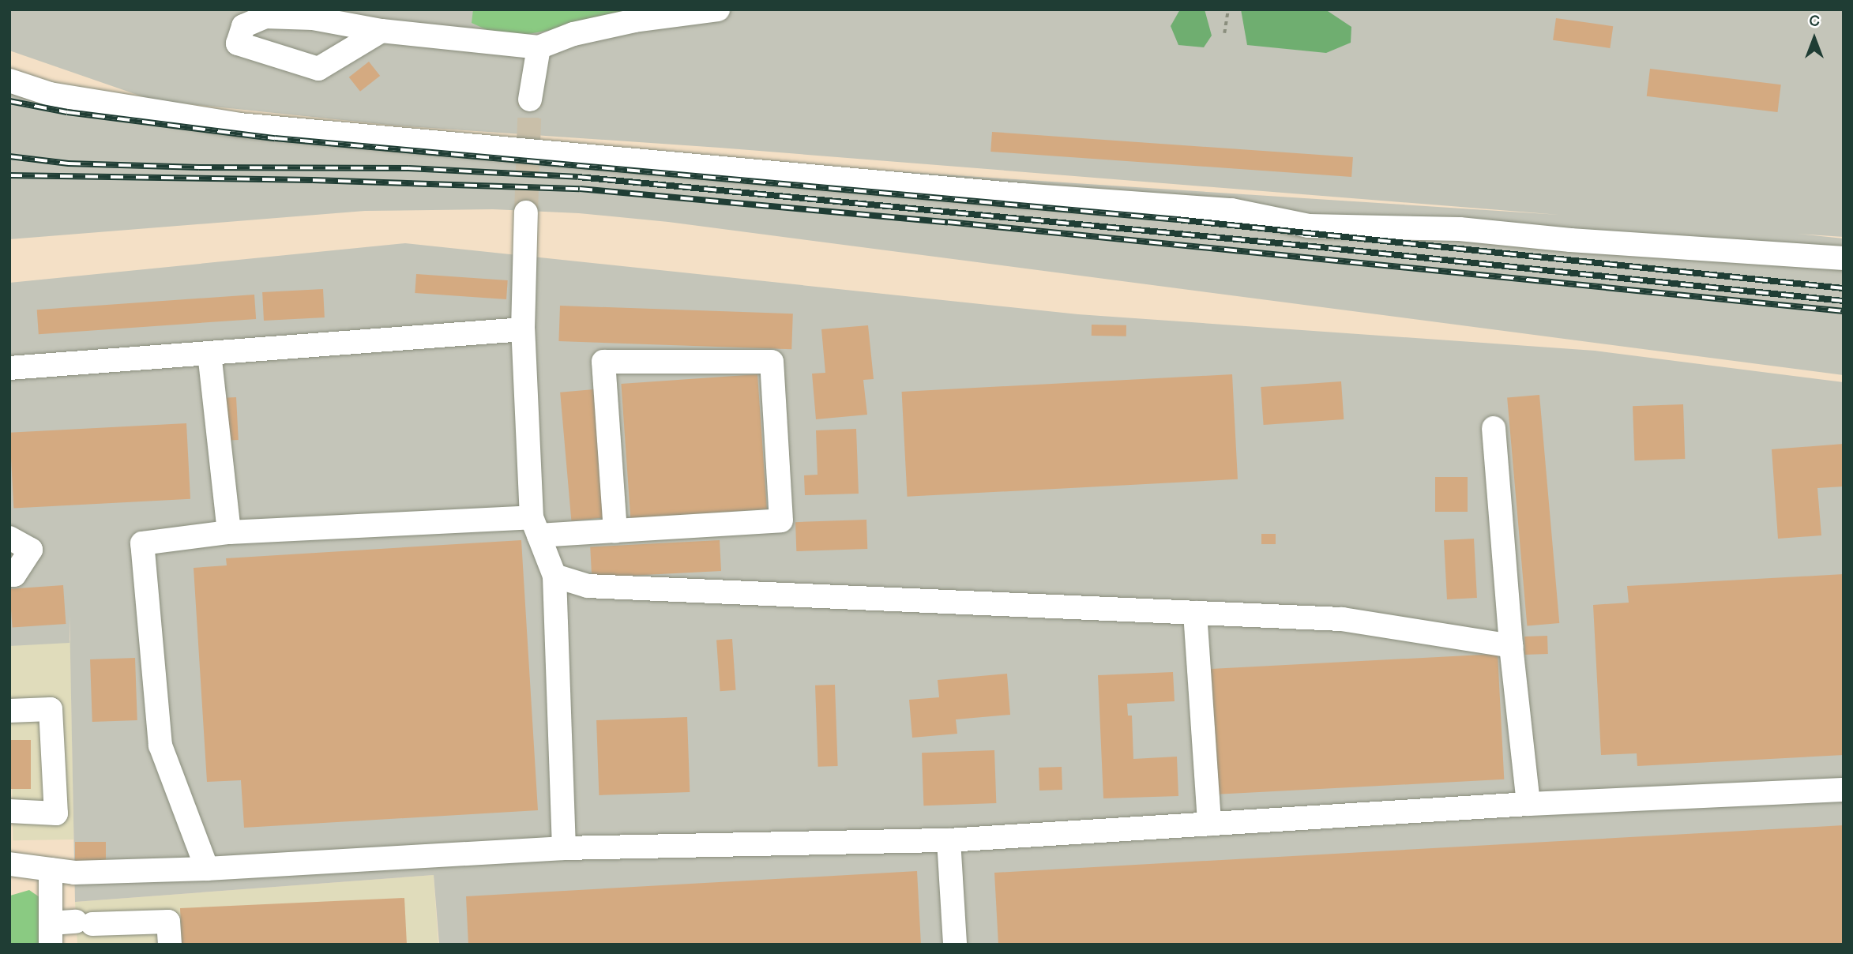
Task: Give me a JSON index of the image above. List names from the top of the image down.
{
  "north": "top"
}
